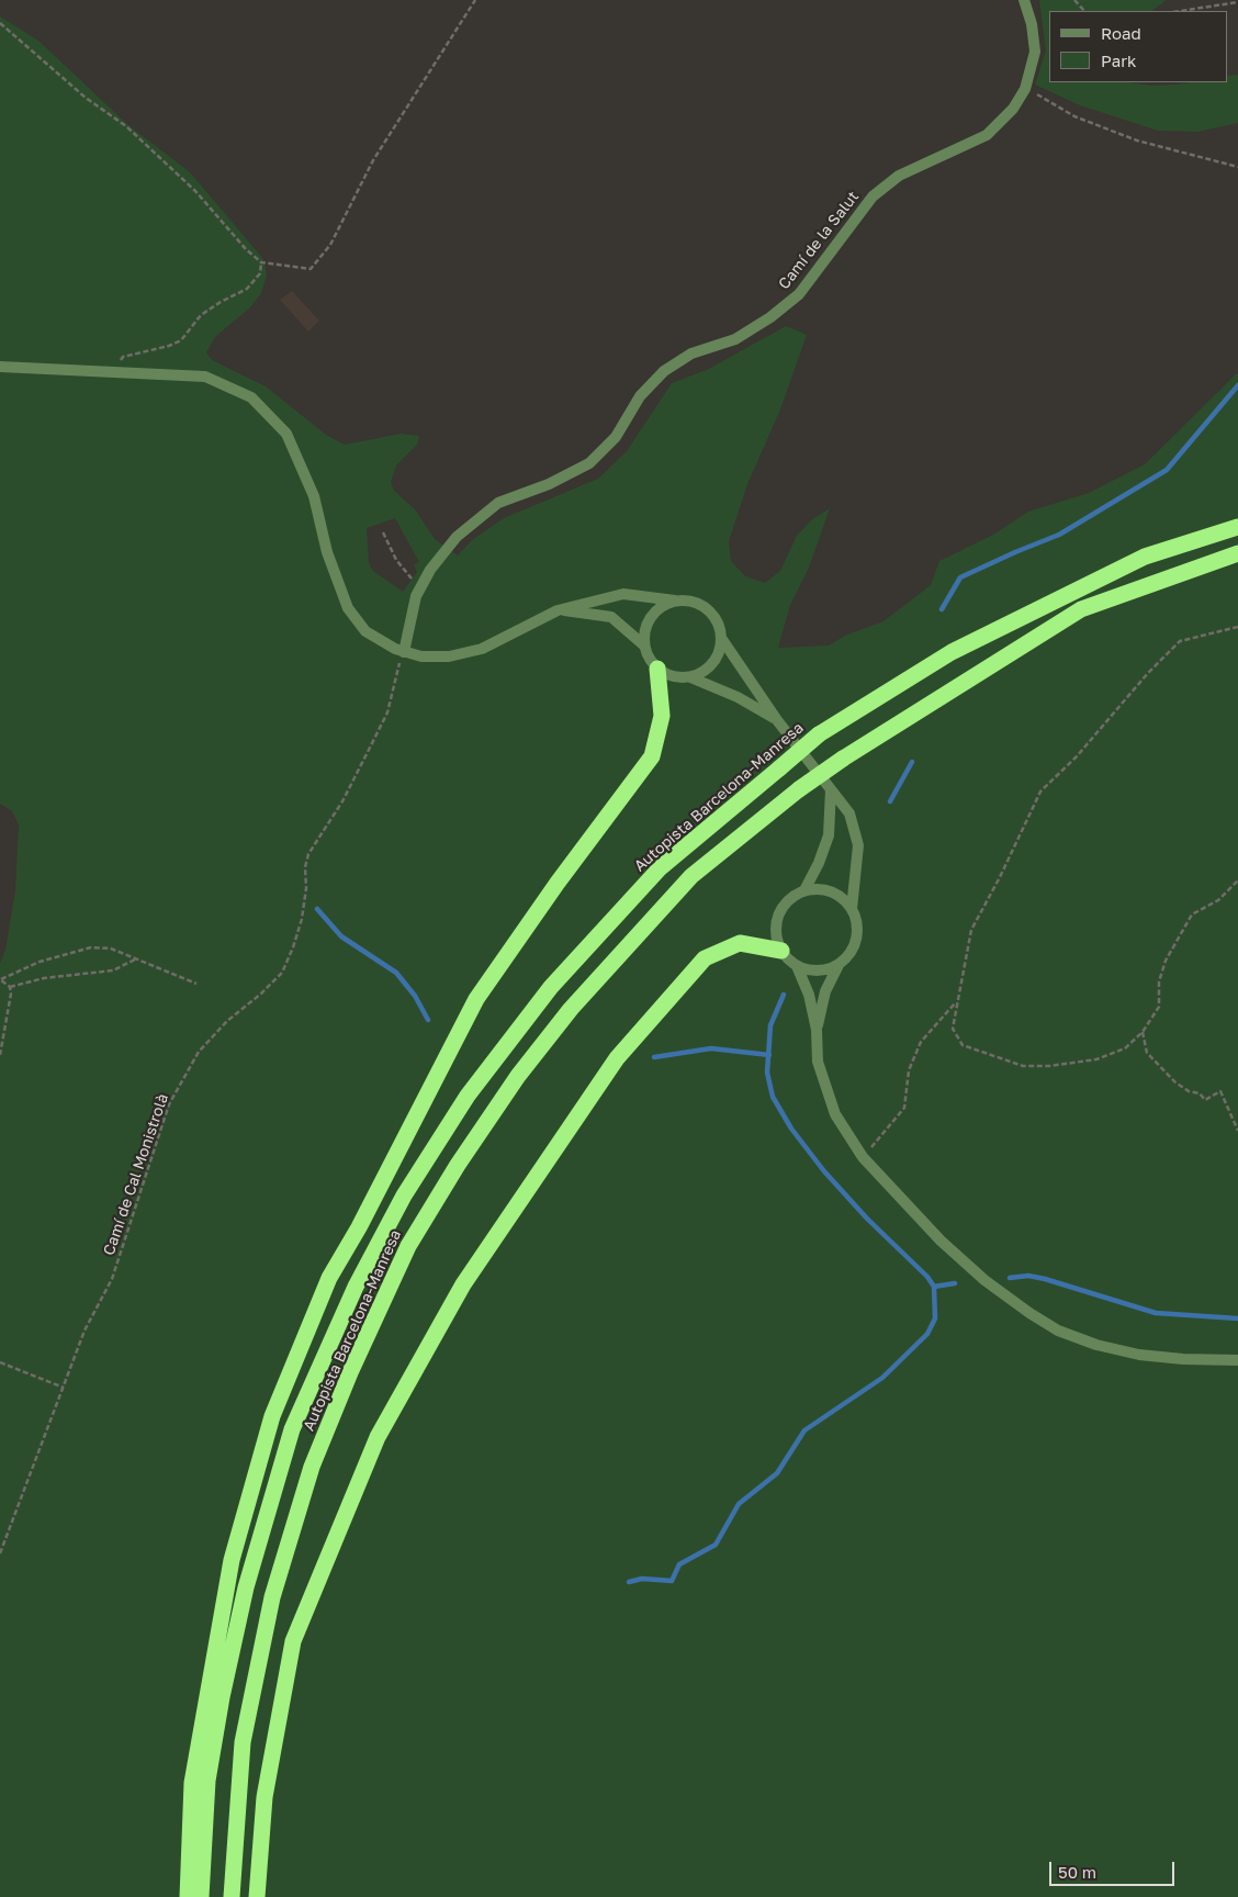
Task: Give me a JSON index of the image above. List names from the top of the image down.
{
  "streets": {
    "highway": ["Autopista Barcelona-Manresa"],
    "street": ["Camí de la Salut"],
    "path": ["Camí de Cal Monistrolà"]
  },
  "crossings": [
    ["Camí de la Salut", "Camí de Cal Monistrolà"]
  ],
  "legend": ["Road", "Park"],
  "scale_bar": "50 m"
}
